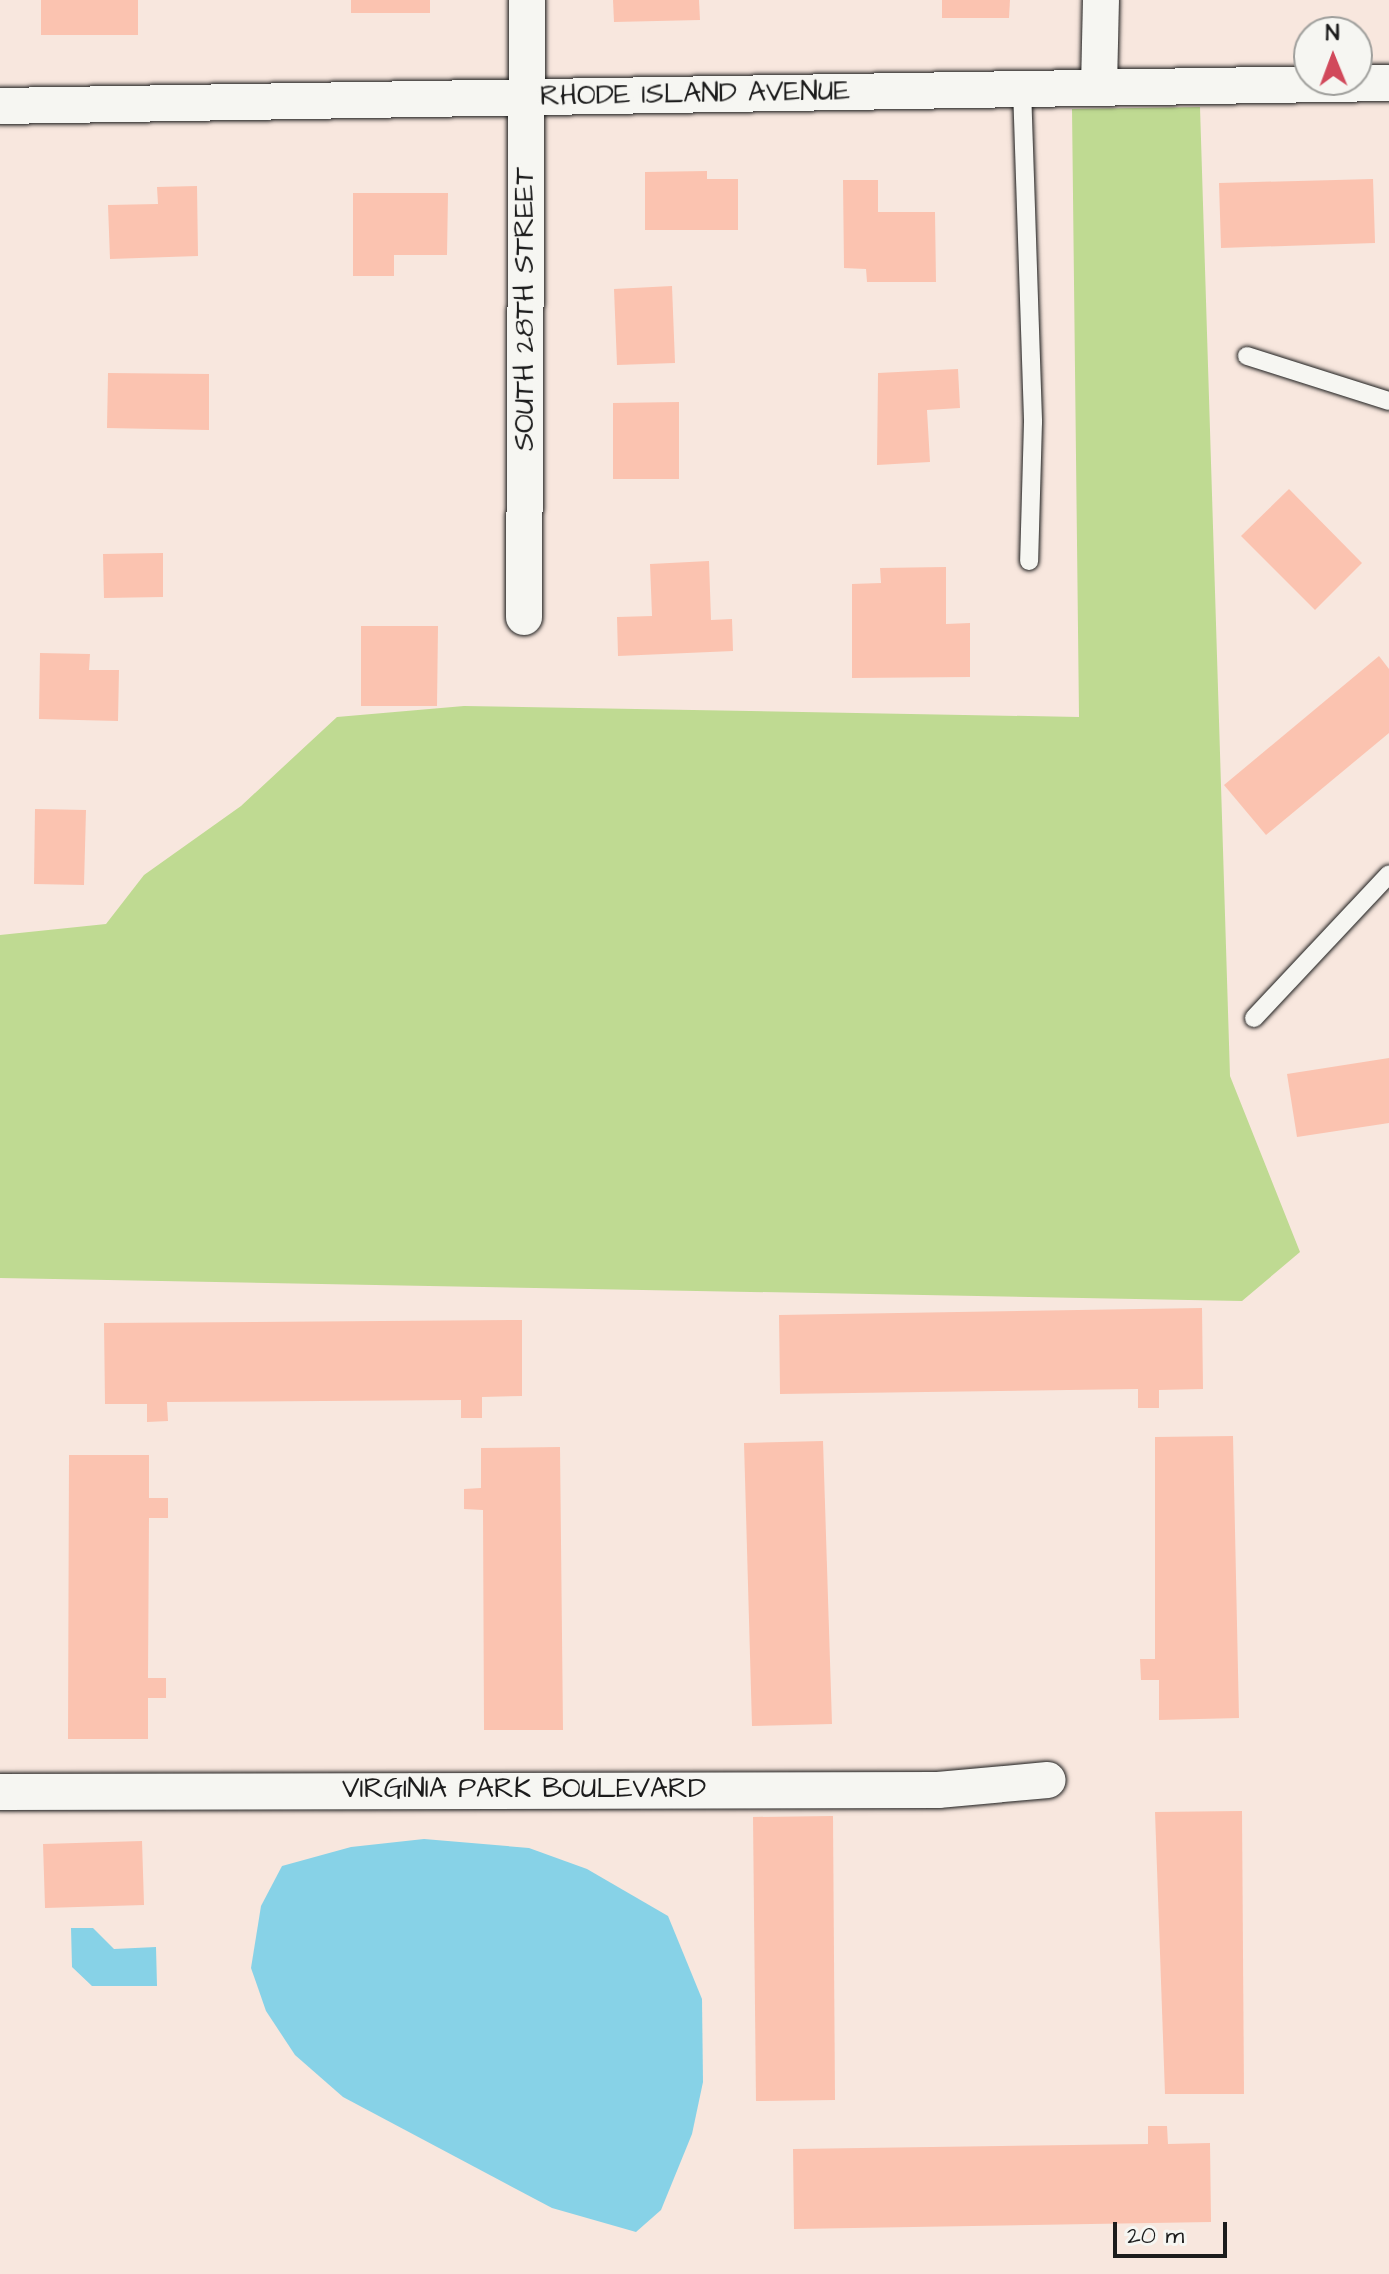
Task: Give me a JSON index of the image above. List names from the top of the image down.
{
  "streets": {
    "street": ["RHODE ISLAND AVENUE", "SOUTH 28TH STREET", "VIRGINIA PARK BOULEVARD"]
  },
  "crossings": [
    ["RHODE ISLAND AVENUE", "SOUTH 28TH STREET"]
  ],
  "scale_bar": "20 m",
  "north": "top"
}
